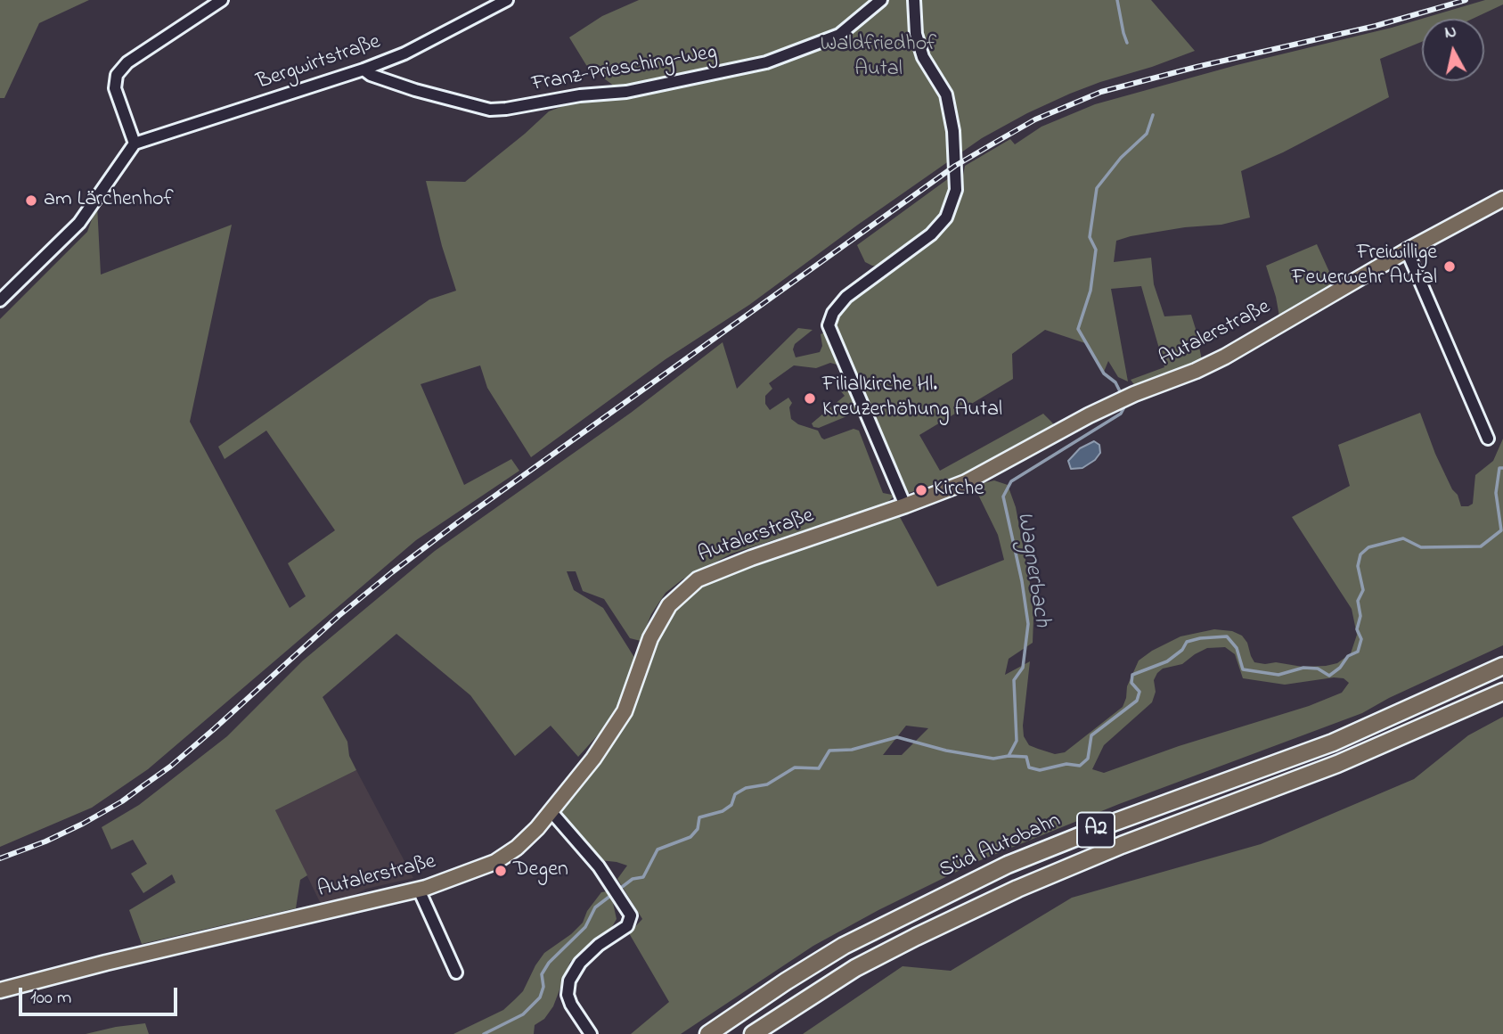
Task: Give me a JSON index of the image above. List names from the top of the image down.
{
  "streets": {
    "highway": ["A2", "Süd Autobahn"],
    "main road": ["Autalerstraße"],
    "street": ["Bergwirtstraße", "Franz-Priesching-Weg"]
  },
  "crossings": [
    ["Bergwirtstraße", "Franz-Priesching-Weg"]
  ],
  "water": ["Wagnerbach"],
  "parks": ["Waldfriedhof Autal"],
  "places": [
    "am Lärchenhof",
    "Freiwillige Feuerwehr Autal",
    "Filialkirche Hl. Kreuzerhöhung Autal",
    "Kirche",
    "Degen"
  ],
  "scale_bar": "100 m",
  "north": "top"
}
